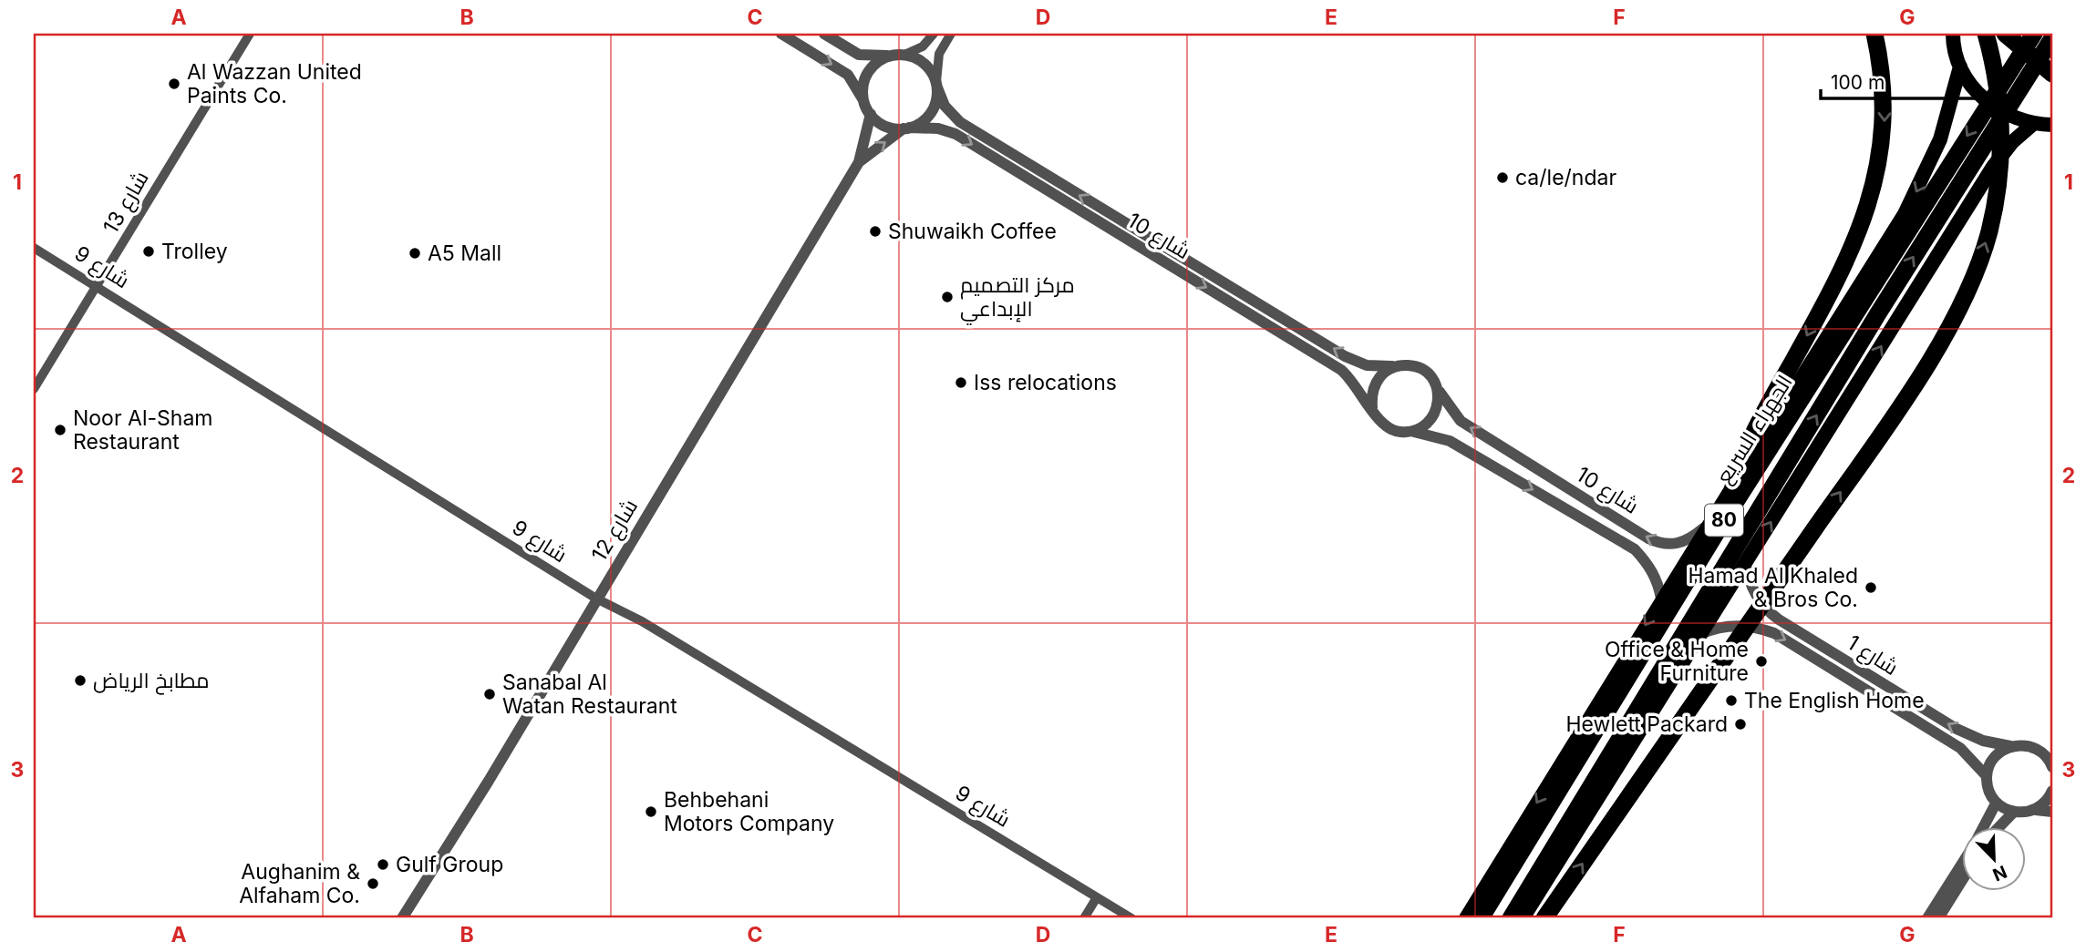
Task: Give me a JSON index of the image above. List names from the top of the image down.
{
  "streets": {
    "highway": ["الجهراء السريع", "80"],
    "street": [
      "شارع 13",
      "شارع 10",
      "شارع 9",
      "شارع 12",
      "شارع 1"
    ]
  },
  "crossings": [
    ["شارع 13", "شارع 9"],
    ["شارع 10", "الجهراء السريع"],
    ["شارع 10", "شارع 12"],
    ["شارع 9", "شارع 12"]
  ],
  "places": [
    "Al Wazzan United Paints Co.",
    "ca/le/ndar",
    "Shuwaikh Coffee",
    "Trolley",
    "A5 Mall",
    "مركز التصميم الإبداعي",
    "Iss relocations",
    "Noor Al-Sham Restaurant",
    "Hamad Al Khaled & Bros Co.",
    "Office & Home Furniture",
    "مطابخ الرياض",
    "Sanabal Al Watan Restaurant",
    "The English Home",
    "Hewlett Packard",
    "Behbehani Motors Company",
    "Gulf Group",
    "Aughanim & Alfaham Co."
  ],
  "scale_bar": "100 m",
  "north": "bottom right",
  "grid": {
    "columns": [
      "A",
      "B",
      "C",
      "D",
      "E",
      "F",
      "G"
    ],
    "rows": ["1", "2", "3"]
  }
}
